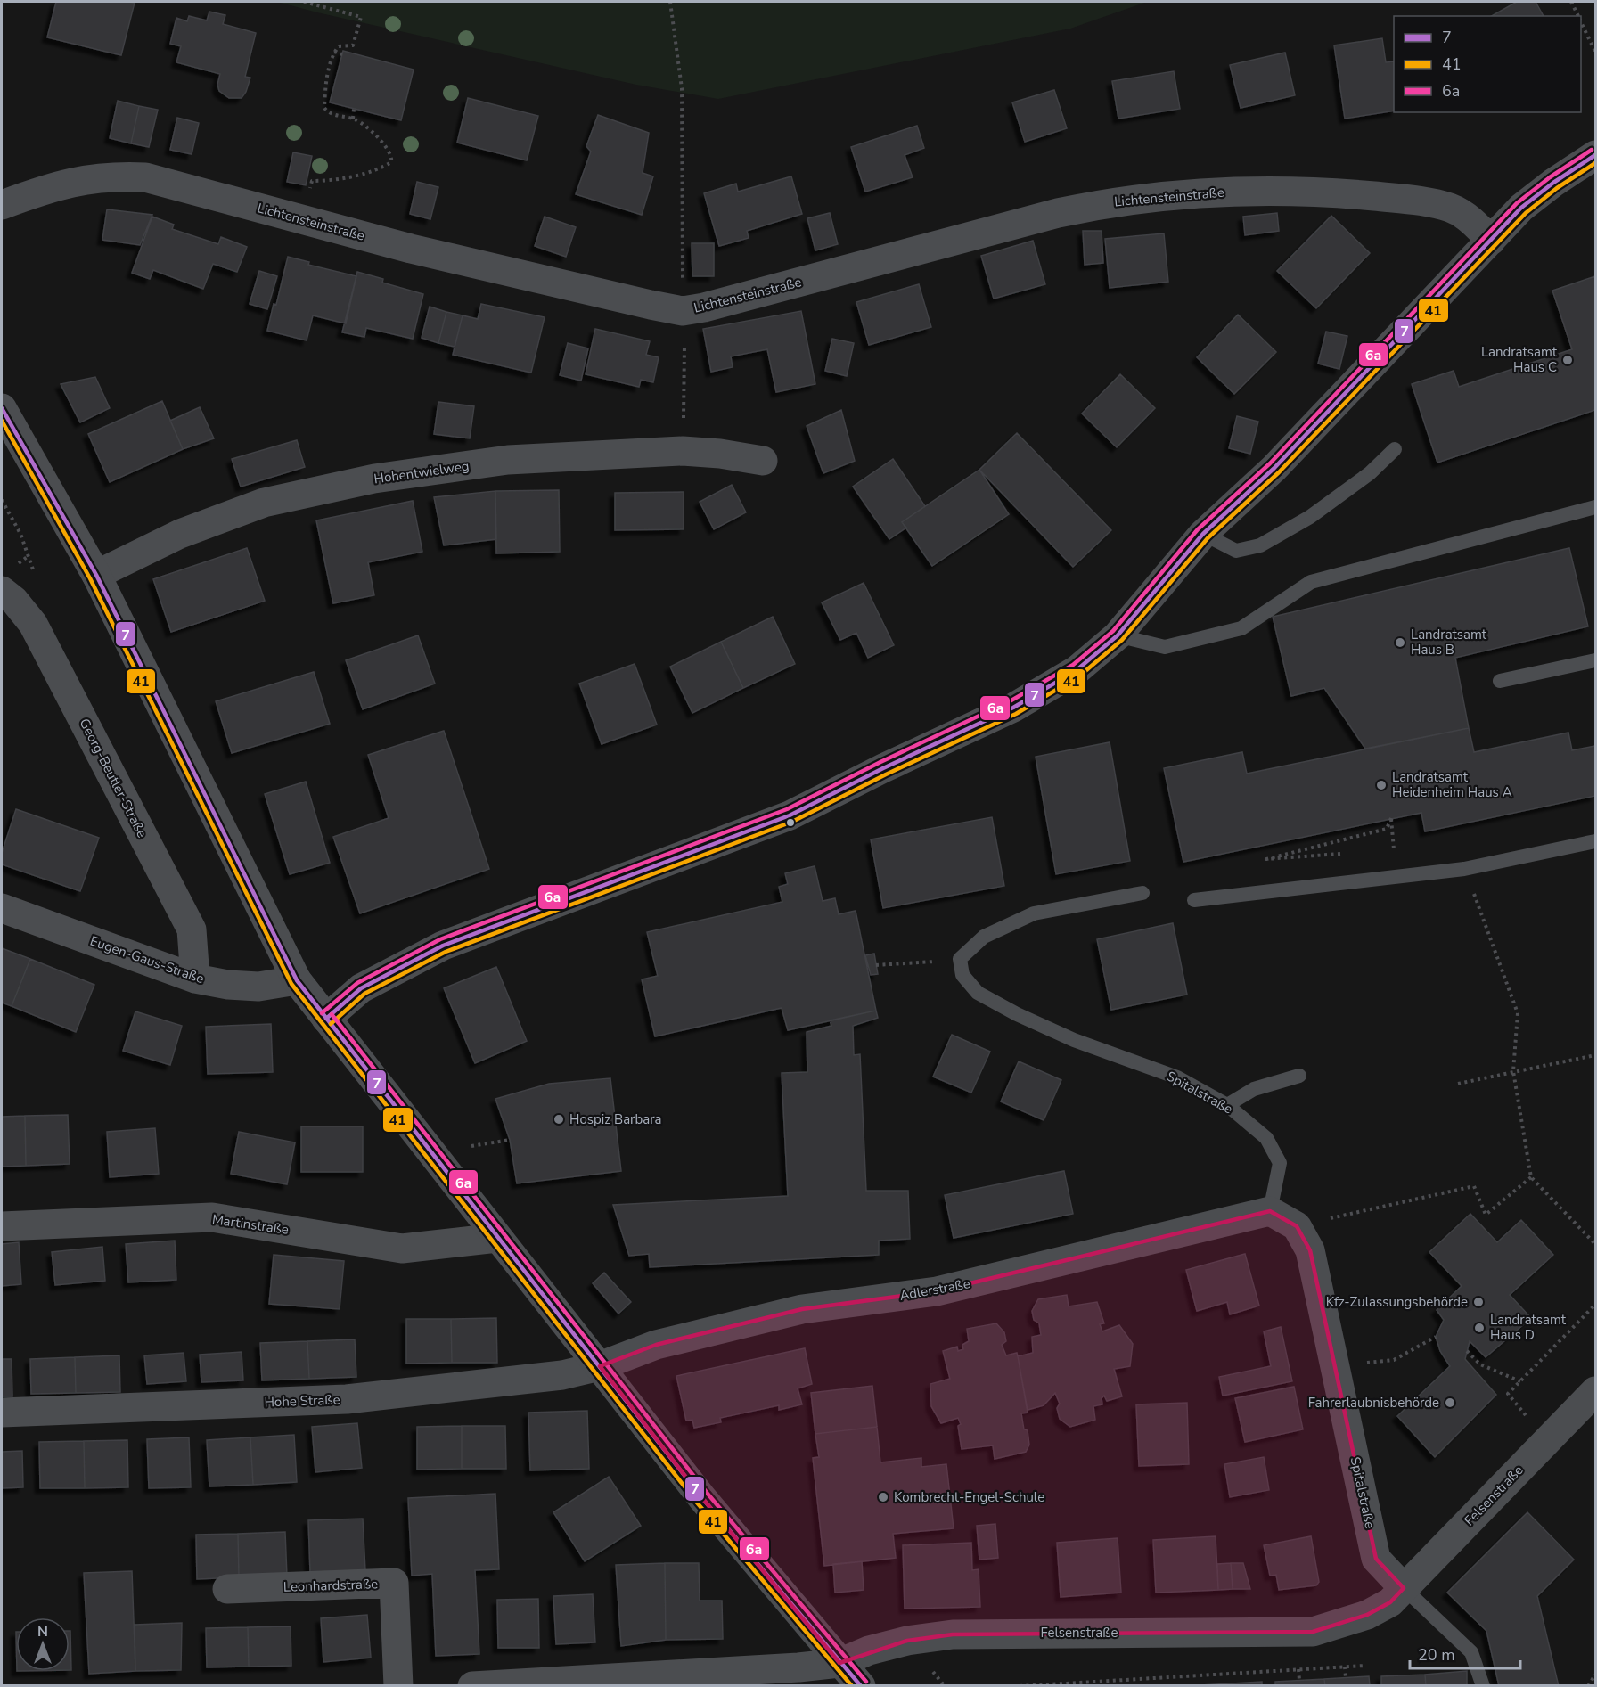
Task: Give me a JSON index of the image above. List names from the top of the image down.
{
  "streets": {
    "street": [
      "Lichtensteinstraße",
      "Hohentwielweg",
      "Georg-Beutler-Straße",
      "Eugen-Gaus-Straße",
      "Spitalstraße",
      "Martinstraße",
      "Adlerstraße",
      "Hohe Straße",
      "Felsenstraße",
      "Leonhardstraße"
    ]
  },
  "crossings": [
    ["Georg-Beutler-Straße", "Eugen-Gaus-Straße"],
    ["Spitalstraße", "Adlerstraße"],
    ["Spitalstraße", "Felsenstraße"],
    ["Adlerstraße", "Hohe Straße"]
  ],
  "places": [
    "Landratsamt Haus C",
    "Landratsamt Haus B",
    "Landratsamt Heidenheim Haus A",
    "Hospiz Barbara",
    "Kfz-Zulassungsbehörde",
    "Landratsamt Haus D",
    "Fahrerlaubnisbehörde",
    "Kombrecht-Engel-Schule"
  ],
  "lines": ["transit line 6a", "transit line 7", "transit line 41"],
  "legend": ["7", "41", "6a"],
  "scale_bar": "20 m",
  "north": "top"
}
